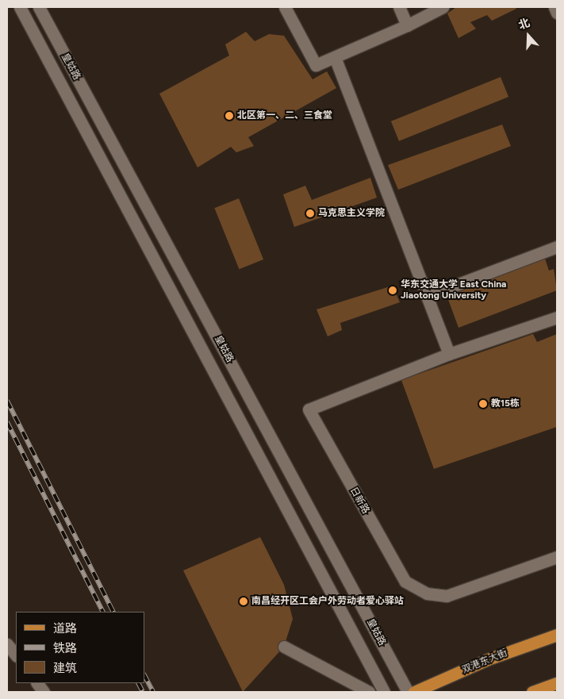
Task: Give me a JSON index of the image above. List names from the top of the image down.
{
  "streets": {
    "main road": ["双港东大街"],
    "street": ["皇姑路", "日新路"]
  },
  "places": [
    "北区第一、二、三食堂",
    "马克思主义学院",
    "华东交通大学 East China Jiaotong University",
    "教15栋",
    "南昌经开区工会户外劳动者爱心驿站"
  ],
  "legend": ["道路", "铁路", "建筑"],
  "north": "top"
}
